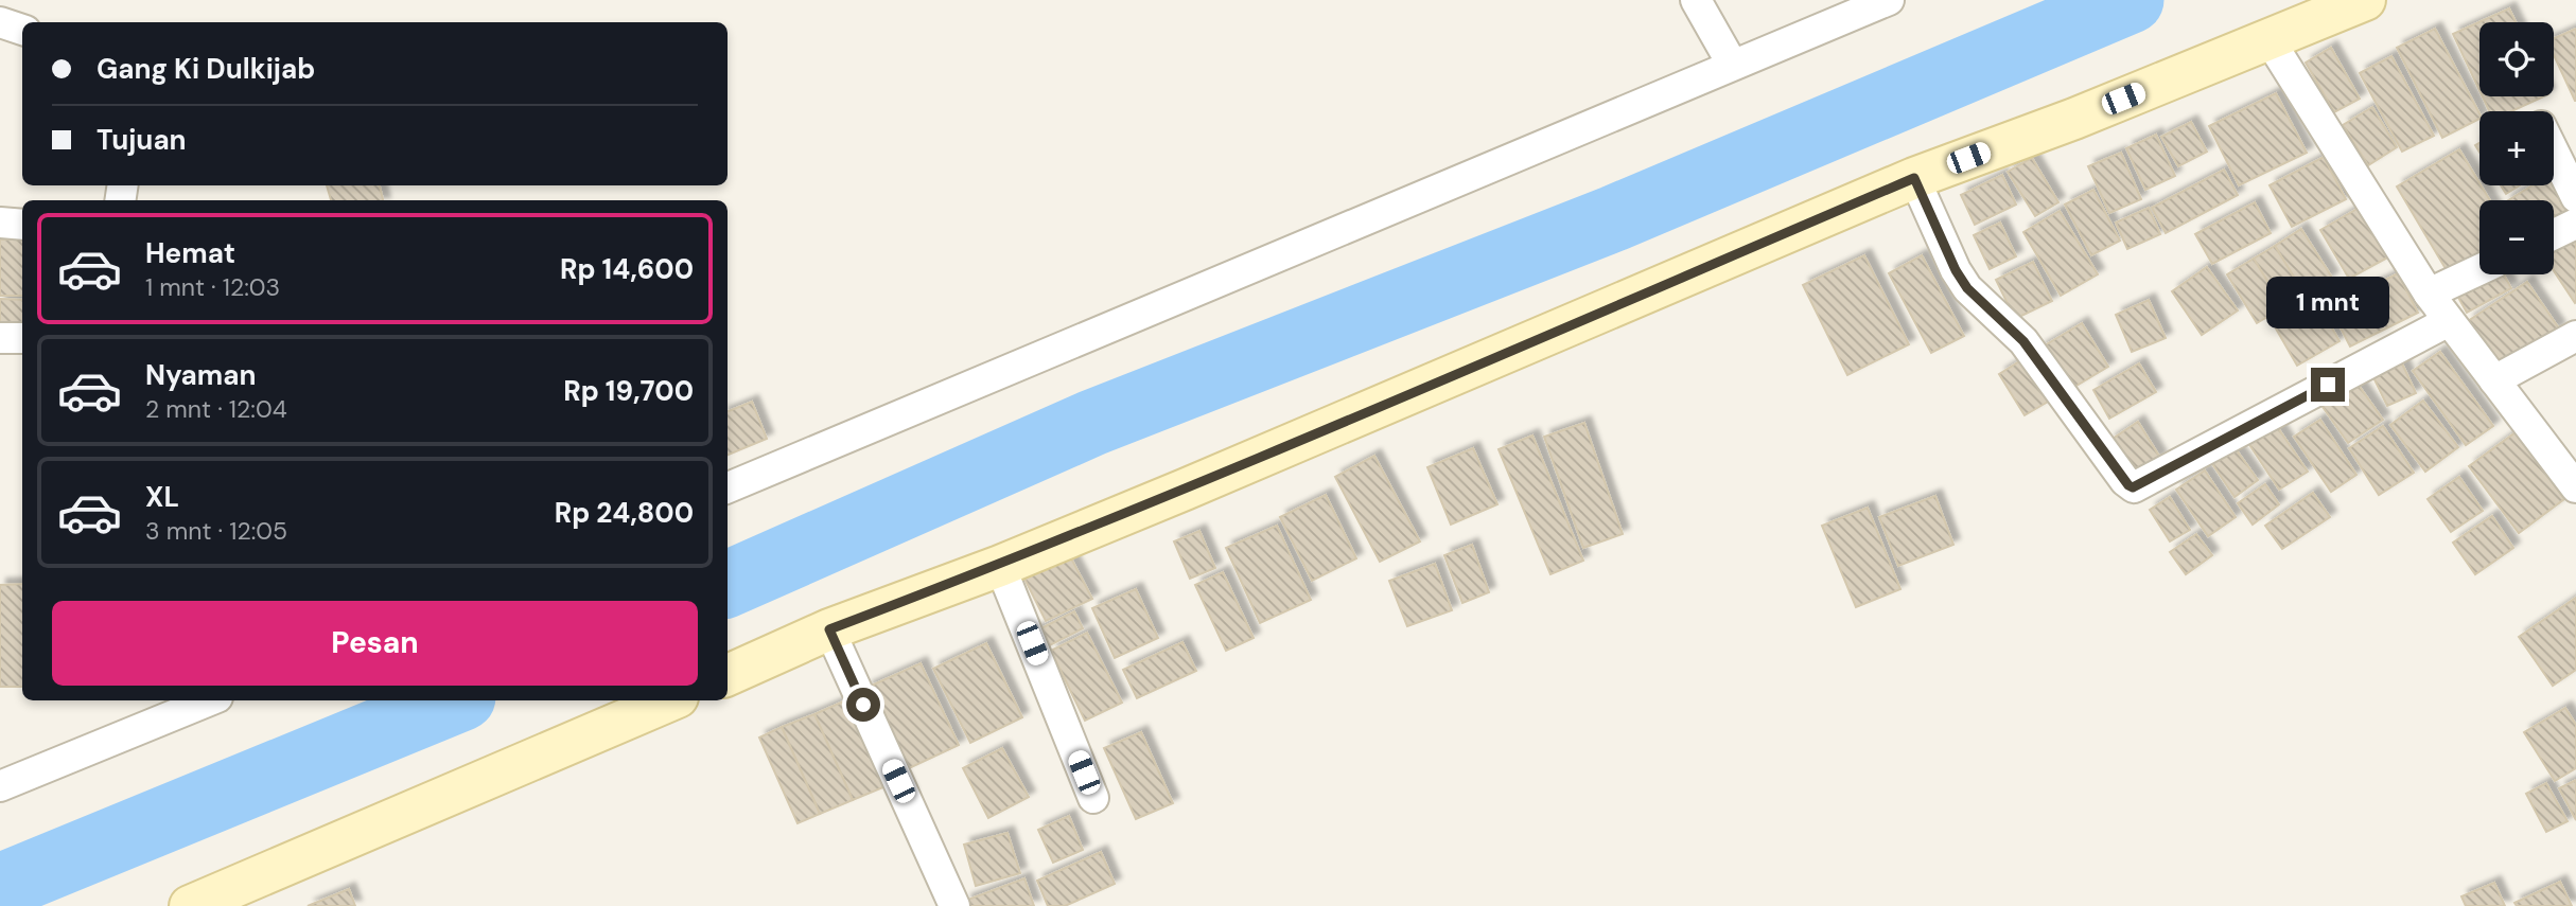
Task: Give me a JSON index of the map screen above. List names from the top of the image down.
{
  "page": {
    "map_buttons": ["+", "−"],
    "banner": ["Gang Ki Dulkijab", "Tujuan"],
    "list": [
      {
        "name": "Hemat",
        "note": "1 mnt · 12:03",
        "value": "Rp 14,600"
      },
      {
        "name": "Nyaman",
        "note": "2 mnt · 12:04",
        "value": "Rp 19,700"
      },
      {
        "name": "XL",
        "note": "3 mnt · 12:05",
        "value": "Rp 24,800"
      }
    ],
    "bubble": "1 mnt",
    "buttons": "Pesan"
  }
}
